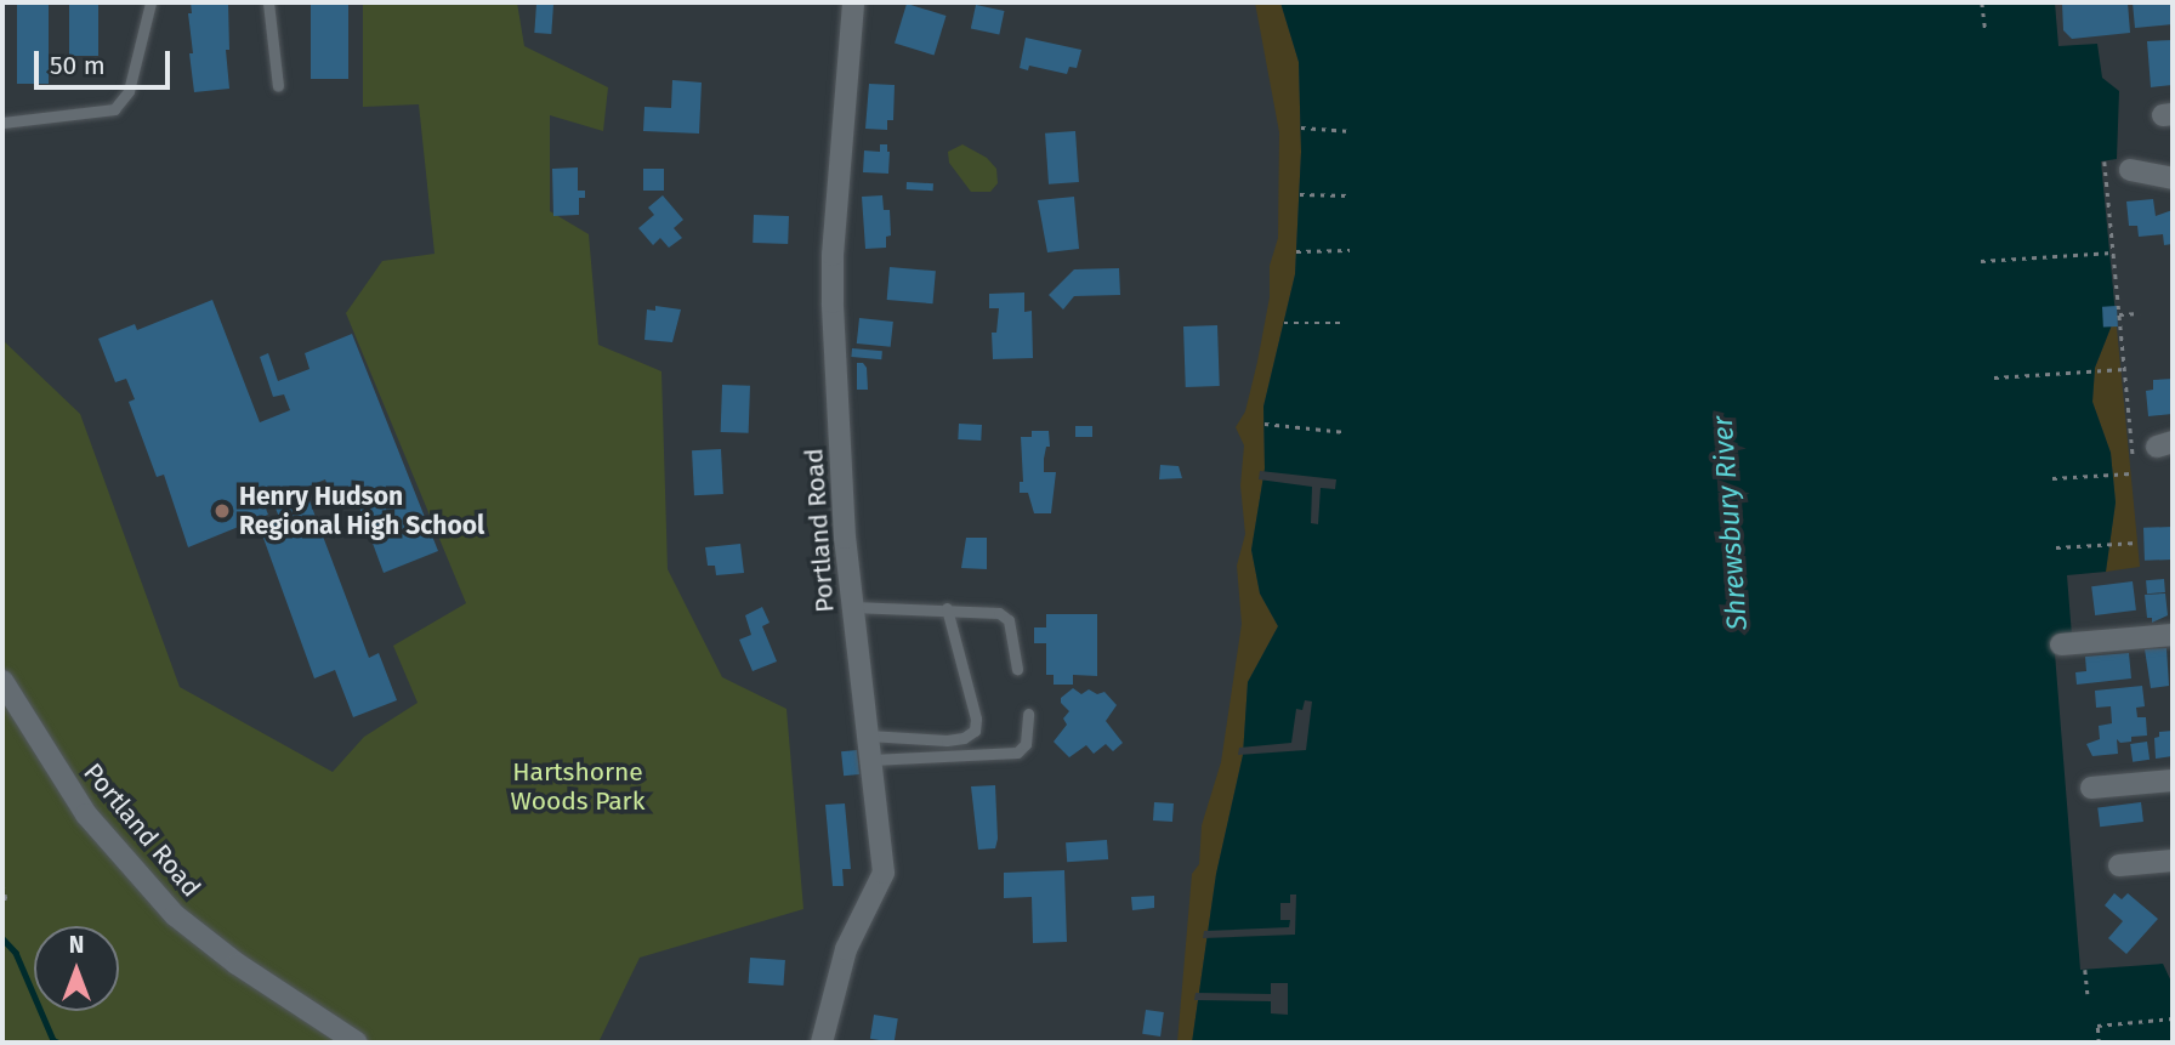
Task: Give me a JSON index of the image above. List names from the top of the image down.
{
  "streets": {
    "street": ["Portland Road"]
  },
  "water": ["Shrewsbury River"],
  "parks": ["Hartshorne Woods Park"],
  "places": ["Henry Hudson Regional High School"],
  "scale_bar": "50 m",
  "north": "top"
}
